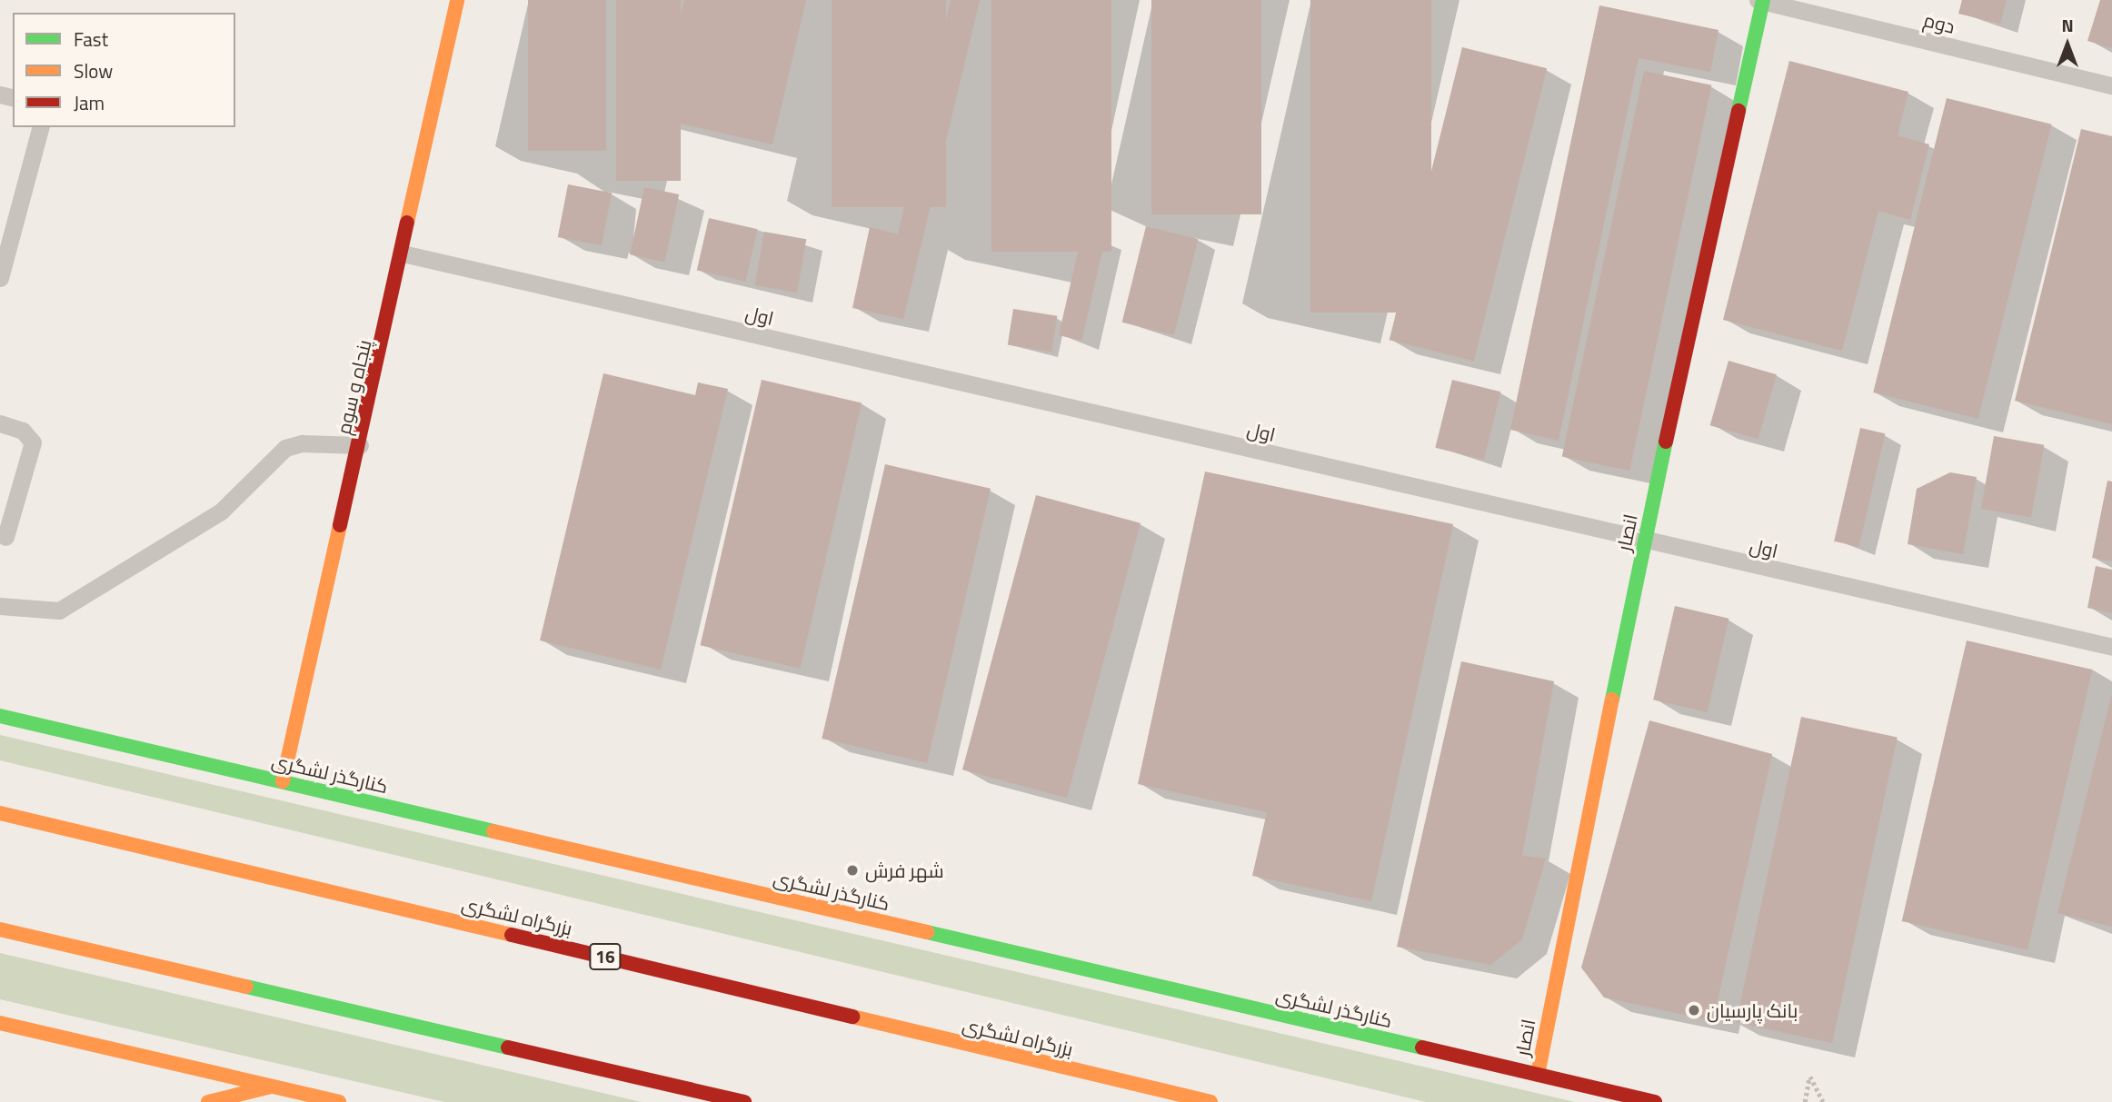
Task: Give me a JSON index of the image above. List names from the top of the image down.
{
  "streets": {
    "main road": [
      "پنجاه و سوم",
      "انصار",
      "کنارگذر لشگری",
      "بزرگراه لشگری",
      "16"
    ],
    "lane": ["دوم", "اول"]
  },
  "crossings": [
    ["دوم", "انصار"],
    ["اول", "پنجاه و سوم"],
    ["اول", "انصار"],
    ["پنجاه و سوم", "کنارگذر لشگری"],
    ["انصار", "کنارگذر لشگری"]
  ],
  "places": ["شهر فرش", "بانک پارسیان"],
  "legend": ["Fast", "Slow", "Jam"],
  "north": "top"
}
